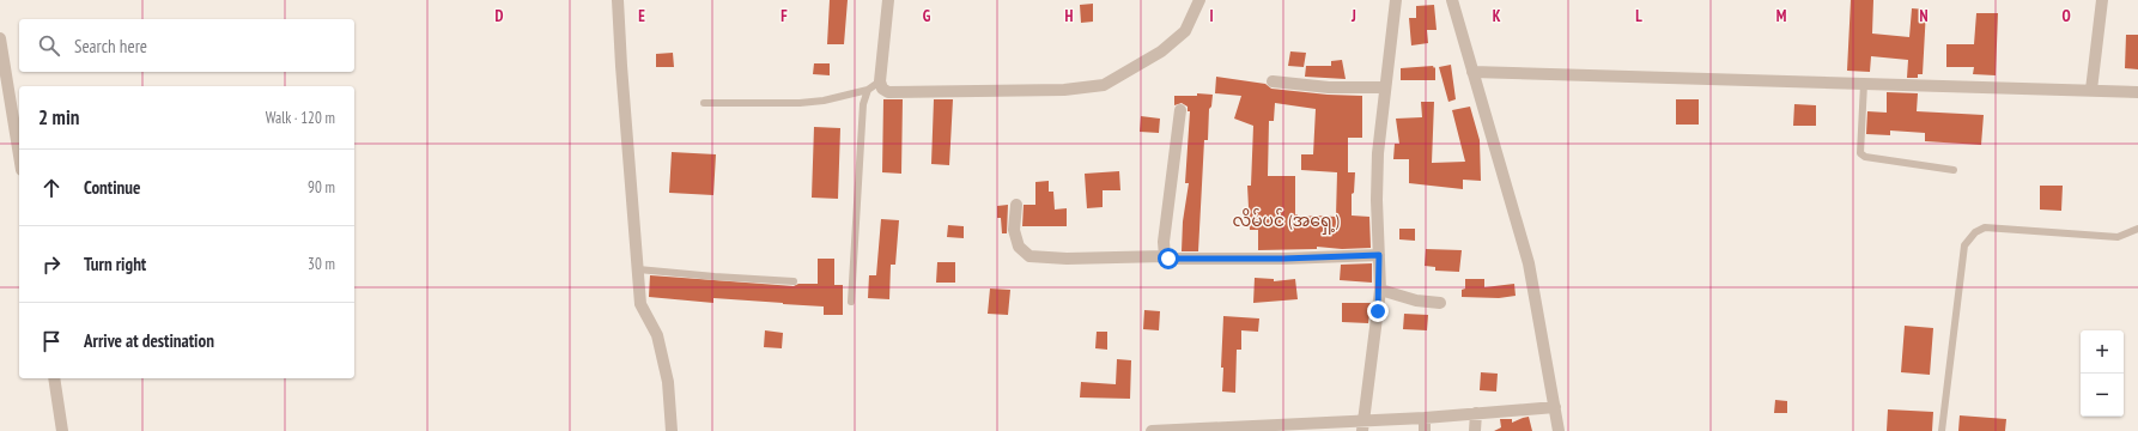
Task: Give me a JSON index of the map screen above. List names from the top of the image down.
{
  "districts": ["လိမ်ပင် (အရှေ့)"],
  "page": {
    "search": "Search here",
    "heading": ["2 min", "Walk · 120 m"],
    "list": [
      ["Continue", "90 m"],
      ["Turn right", "30 m"],
      "Arrive at destination"
    ],
    "map_buttons": ["+", "−"]
  },
  "grid": {
    "columns": [
      "D",
      "E",
      "F",
      "G",
      "H",
      "I",
      "J",
      "K",
      "L",
      "M",
      "N",
      "O"
    ]
  }
}
